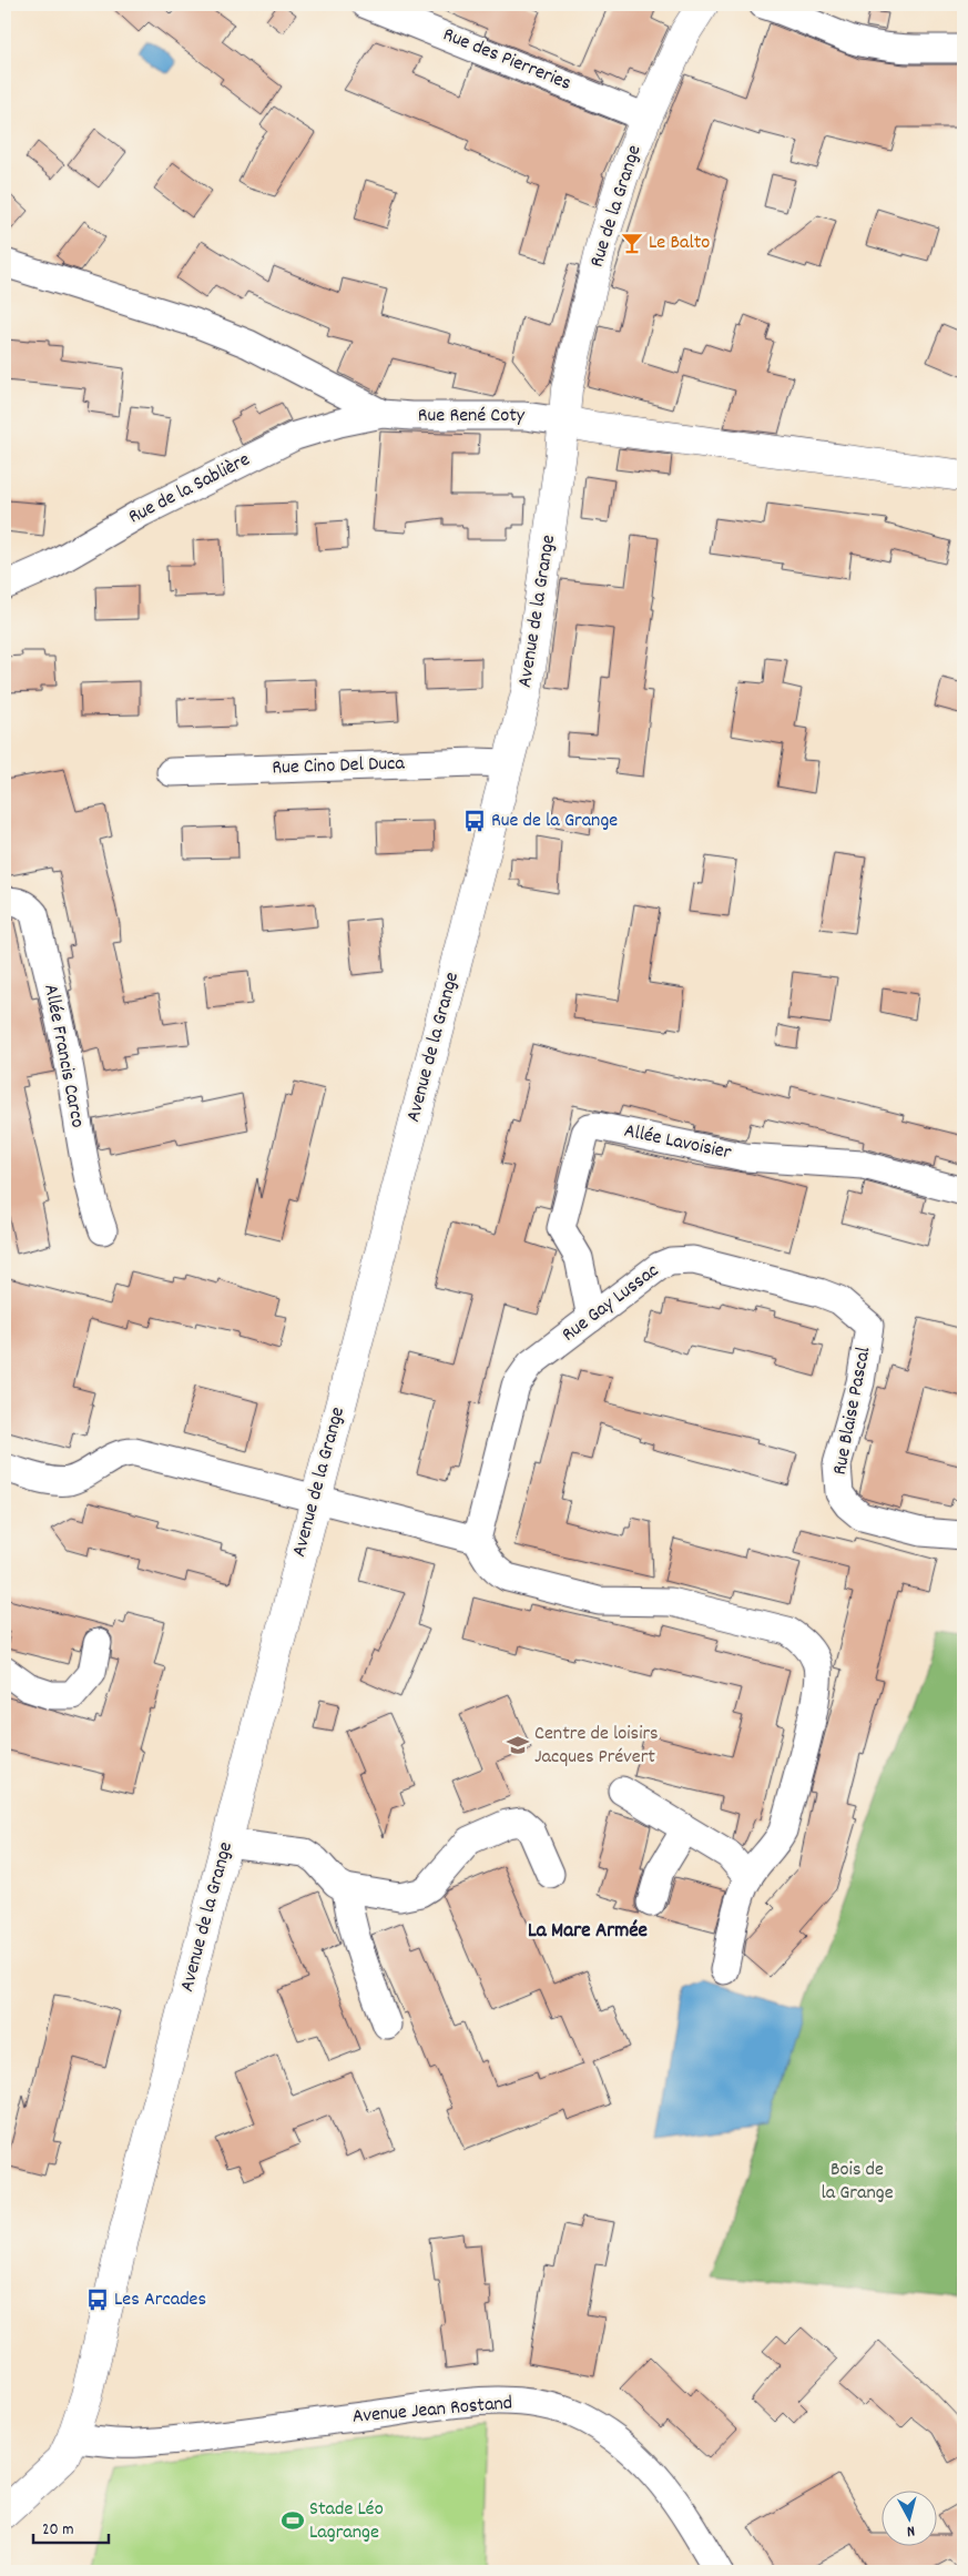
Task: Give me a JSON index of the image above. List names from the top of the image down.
{
  "streets": {
    "street": [
      "Rue des Pierreries",
      "Rue de la Grange",
      "Rue René Coty",
      "Rue de la Sablière",
      "Avenue de la Grange",
      "Rue Cino Del Duca",
      "Allée Francis Carco",
      "Allée Lavoisier",
      "Rue Gay Lussac",
      "Rue Blaise Pascal",
      "Avenue Jean Rostand"
    ]
  },
  "crossings": [
    ["Rue des Pierreries", "Rue de la Grange"],
    ["Rue de la Grange", "Rue René Coty"],
    ["Rue de la Grange", "Avenue de la Grange"],
    ["Rue René Coty", "Rue de la Sablière"],
    ["Rue René Coty", "Avenue de la Grange"],
    ["Avenue de la Grange", "Rue Cino Del Duca"],
    ["Avenue de la Grange", "Avenue Jean Rostand"],
    ["Allée Lavoisier", "Rue Gay Lussac"],
    ["Rue Gay Lussac", "Rue Blaise Pascal"]
  ],
  "districts": ["La Mare Armée"],
  "parks": ["Bois de la Grange"],
  "places": {
    "bar": ["Le Balto"],
    "bus stop": ["Rue de la Grange", "Les Arcades"],
    "school or university": ["Centre de loisirs Jacques Prévert"],
    "sports": ["Stade Léo Lagrange"]
  },
  "scale_bar": "20 m",
  "north": "bottom"
}
